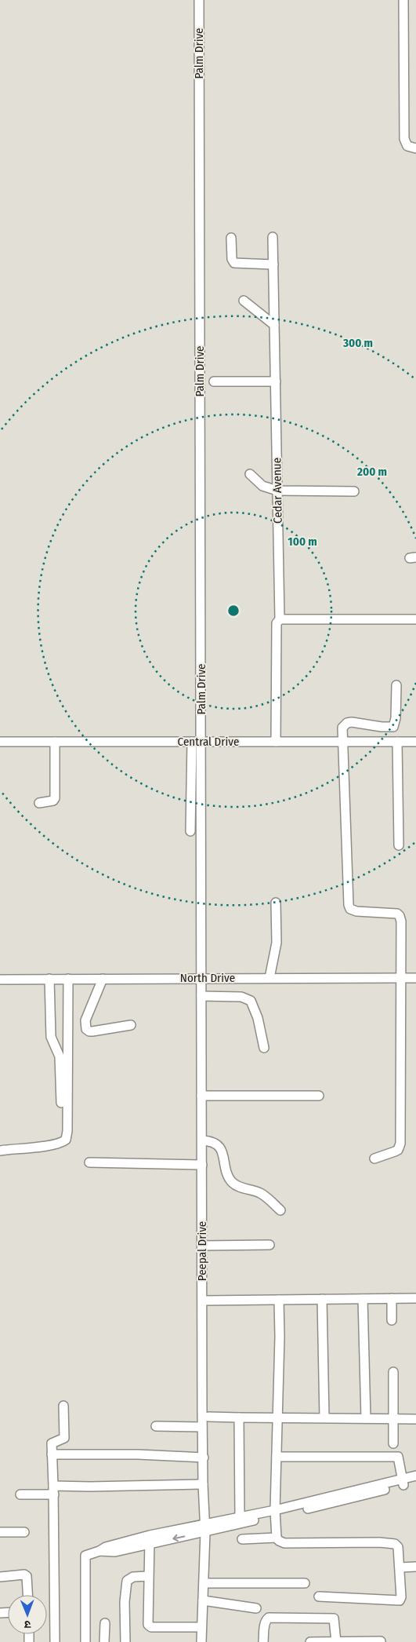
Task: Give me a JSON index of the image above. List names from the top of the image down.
{
  "streets": {
    "street": [
      "Palm Drive",
      "Cedar Avenue",
      "Central Drive",
      "North Drive",
      "Peepal Drive"
    ]
  },
  "crossings": [
    ["Palm Drive", "Central Drive"],
    ["Palm Drive", "North Drive"],
    ["Palm Drive", "Peepal Drive"],
    ["Cedar Avenue", "Central Drive"],
    ["North Drive", "Peepal Drive"]
  ],
  "north": "bottom",
  "rings": ["300 m", "200 m", "100 m"]
}
